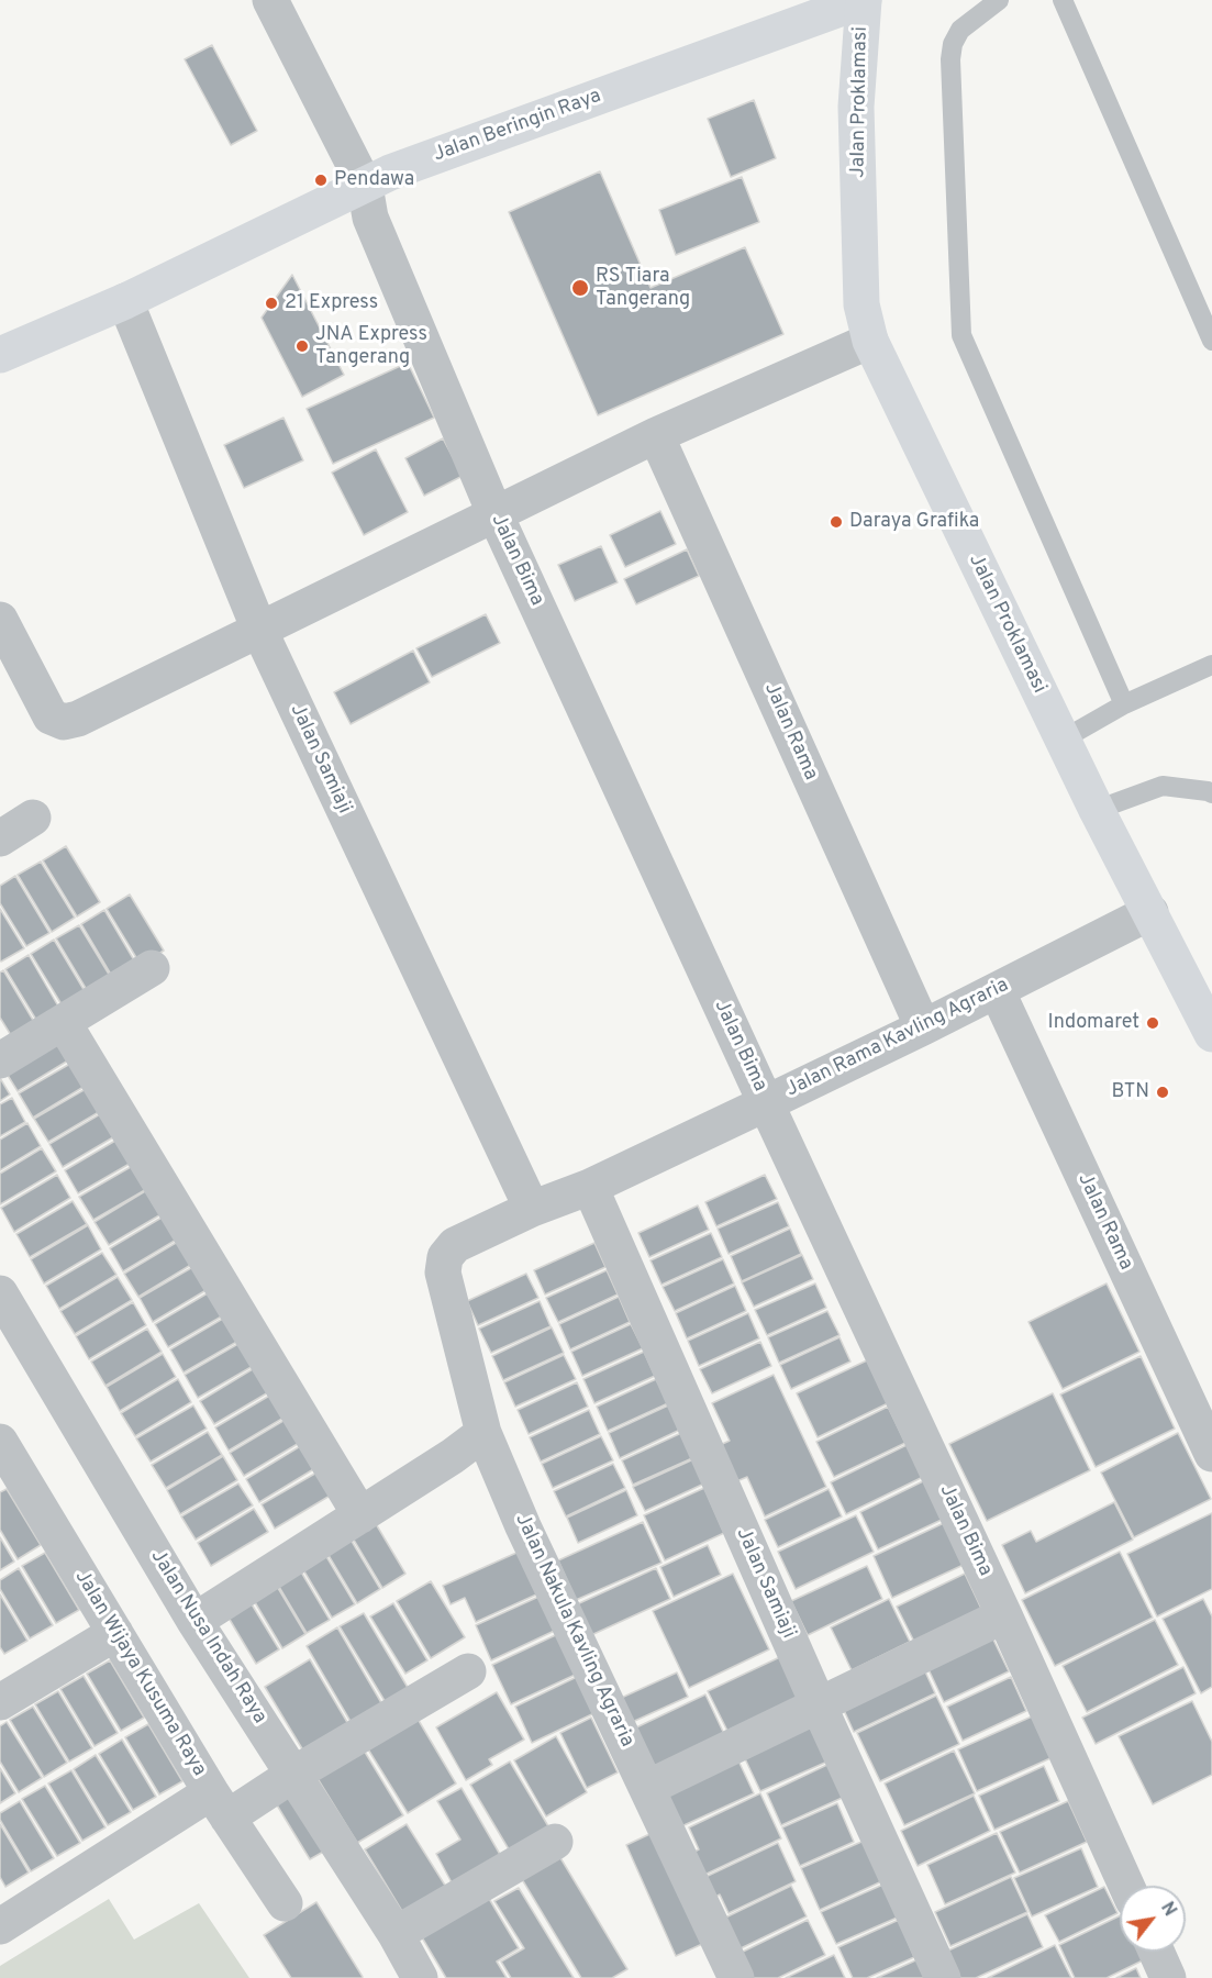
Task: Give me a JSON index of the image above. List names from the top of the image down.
{
  "streets": {
    "main road": ["Jalan Proklamasi", "Jalan Beringin Raya"],
    "street": [
      "Jalan Bima",
      "Jalan Rama",
      "Jalan Samiaji",
      "Jalan Rama Kavling Agraria",
      "Jalan Nakula Kavling Agraria",
      "Jalan Nusa Indah Raya",
      "Jalan Wijaya Kusuma Raya"
    ]
  },
  "crossings": [
    ["Jalan Proklamasi", "Jalan Beringin Raya"],
    ["Jalan Proklamasi", "Jalan Rama Kavling Agraria"],
    ["Jalan Beringin Raya", "Jalan Bima"],
    ["Jalan Beringin Raya", "Jalan Samiaji"],
    ["Jalan Bima", "Jalan Rama Kavling Agraria"],
    ["Jalan Rama", "Jalan Rama Kavling Agraria"],
    ["Jalan Samiaji", "Jalan Rama Kavling Agraria"],
    ["Jalan Rama Kavling Agraria", "Jalan Nakula Kavling Agraria"]
  ],
  "places": [
    "Pendawa",
    "RS Tiara Tangerang",
    "21 Express",
    "JNA Express Tangerang",
    "Daraya Grafika",
    "Indomaret",
    "BTN"
  ],
  "north": "top right"
}
